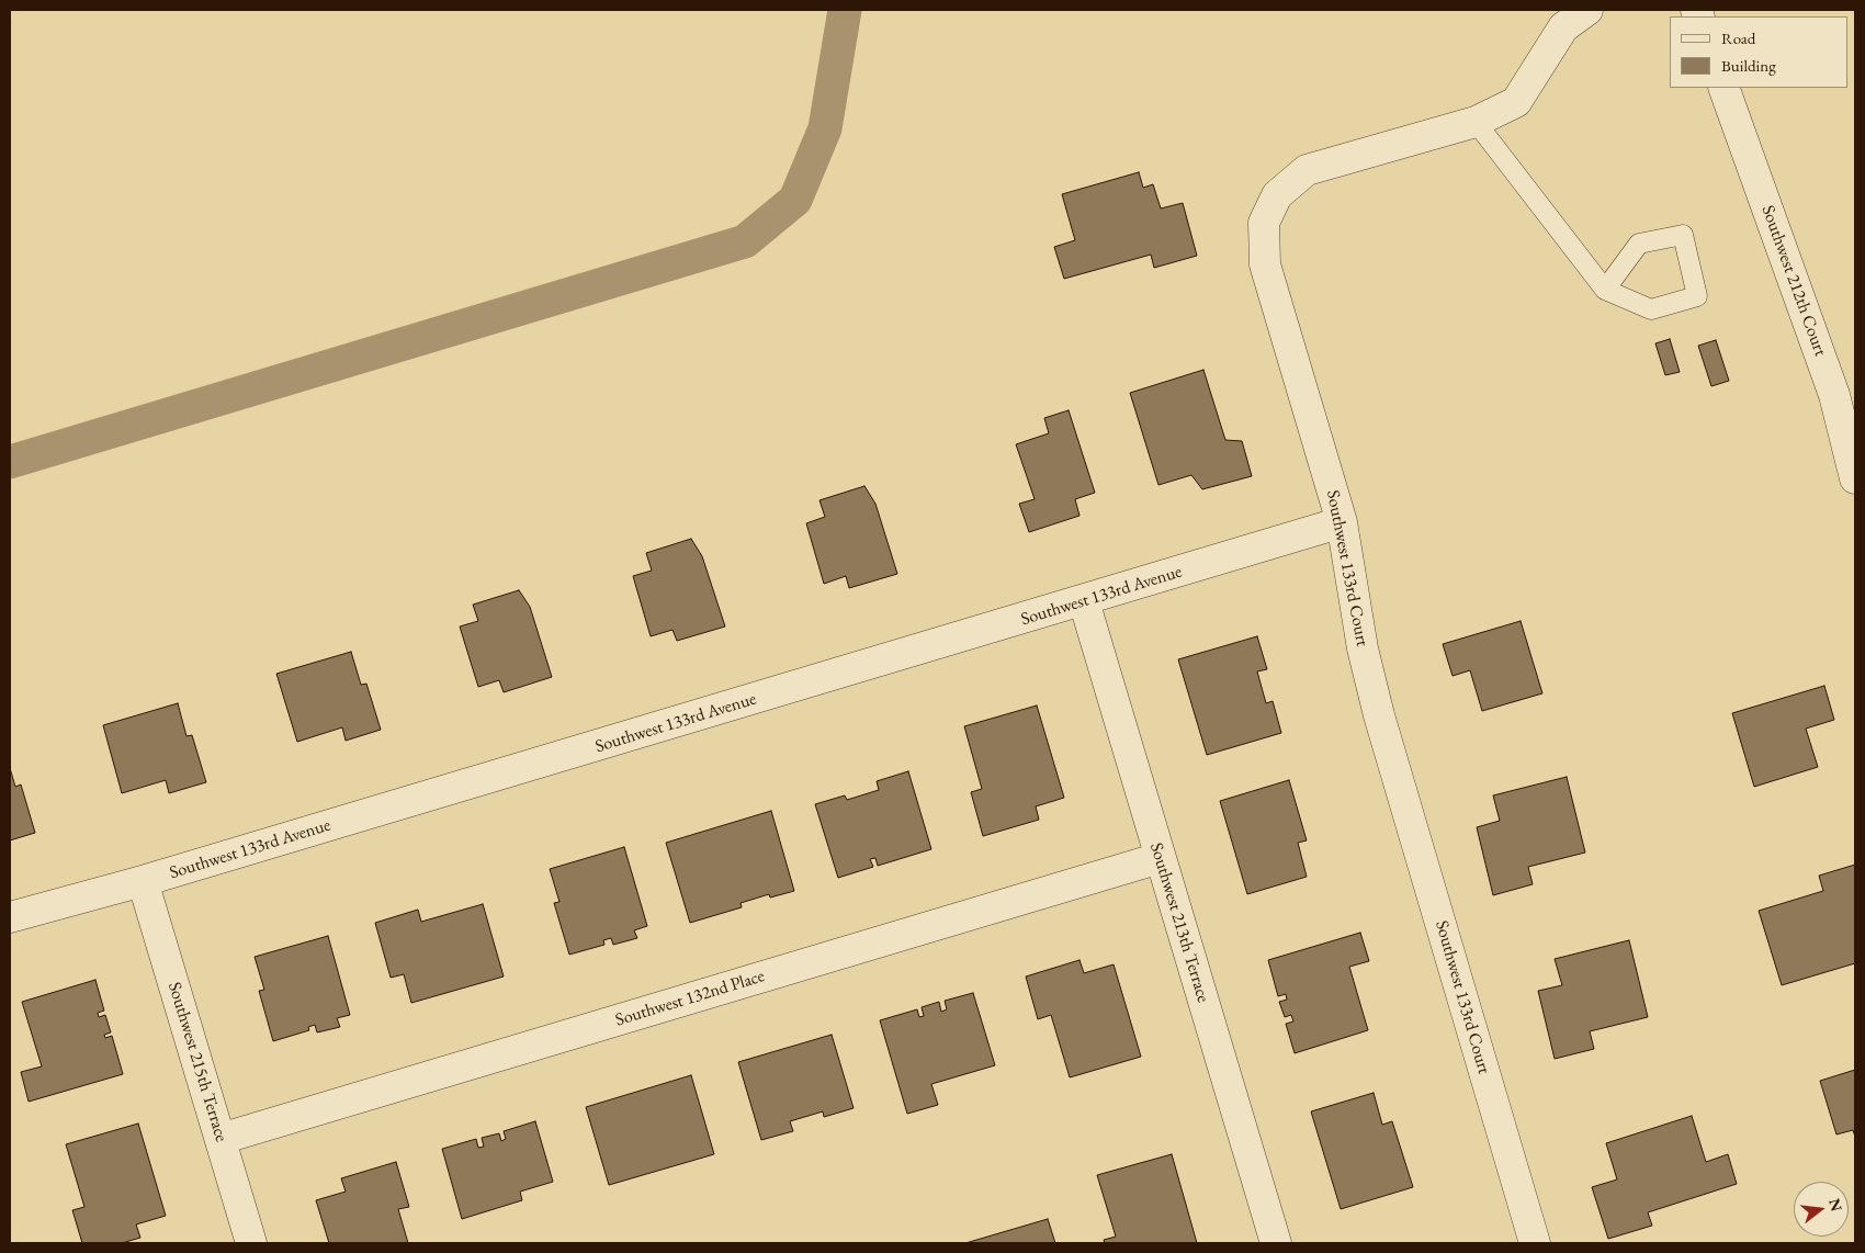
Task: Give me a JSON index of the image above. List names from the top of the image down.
{
  "streets": {
    "street": [
      "Southwest 212th Court",
      "Southwest 133rd Court",
      "Southwest 133rd Avenue",
      "Southwest 213th Terrace",
      "Southwest 132nd Place",
      "Southwest 215th Terrace"
    ]
  },
  "crossings": [
    ["Southwest 133rd Court", "Southwest 133rd Avenue"],
    ["Southwest 133rd Avenue", "Southwest 213th Terrace"],
    ["Southwest 133rd Avenue", "Southwest 215th Terrace"],
    ["Southwest 213th Terrace", "Southwest 132nd Place"],
    ["Southwest 132nd Place", "Southwest 215th Terrace"]
  ],
  "legend": ["Road", "Building"],
  "north": "right"
}
